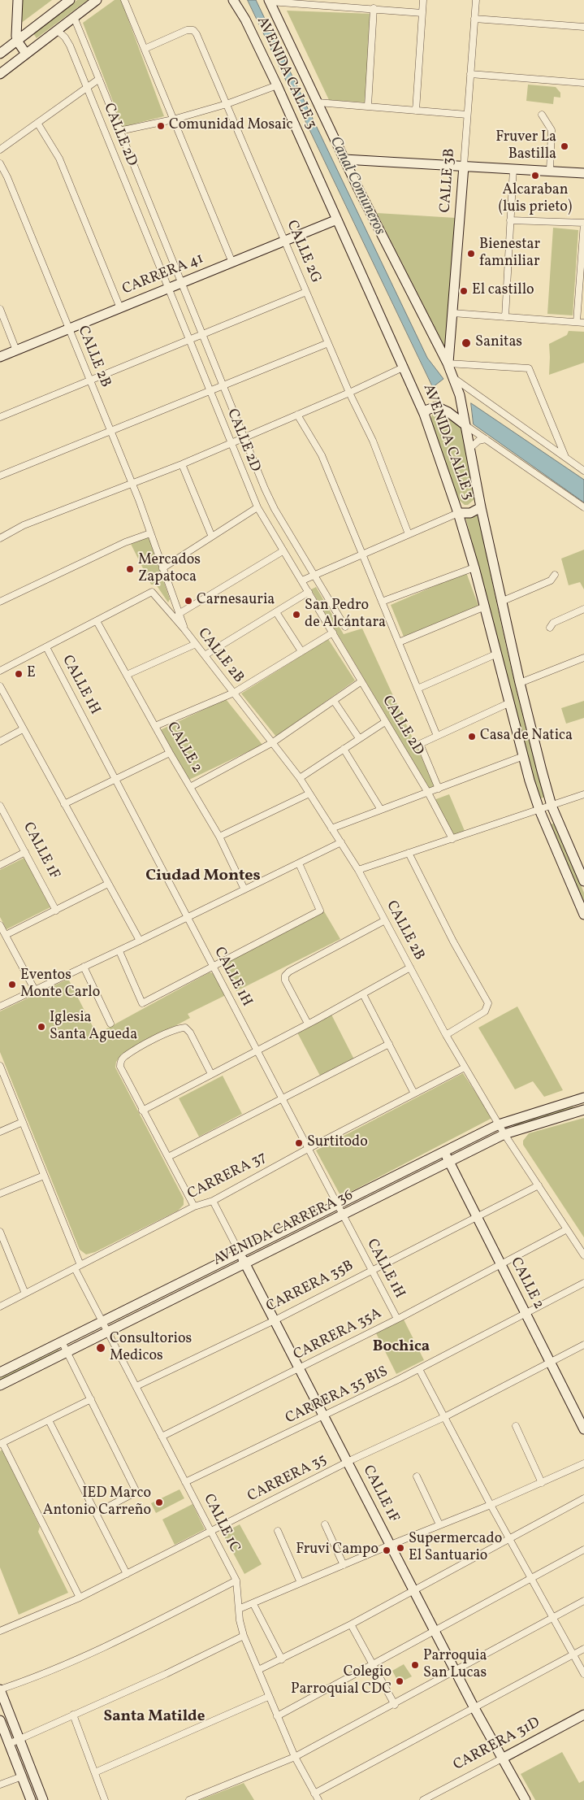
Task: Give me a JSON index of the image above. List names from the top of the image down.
{
  "streets": {
    "main road": [
      "AVENIDA CALLE 3",
      "CALLE 3B",
      "CARRERA 41",
      "CALLE 2",
      "CALLE 1F",
      "AVENIDA CARRERA 36",
      "CARRERA 31D"
    ],
    "street": [
      "CALLE 2D",
      "CALLE 2G",
      "CALLE 2B",
      "CALLE 1H",
      "CARRERA 37",
      "CARRERA 35B",
      "CARRERA 35A",
      "CARRERA 35 BIS",
      "CARRERA 35",
      "CALLE 1C"
    ]
  },
  "crossings": [
    ["AVENIDA CALLE 3", "CALLE 3B"],
    ["AVENIDA CALLE 3", "CARRERA 41"],
    ["CALLE 2D", "CARRERA 41"],
    ["CALLE 2G", "CARRERA 41"],
    ["CARRERA 41", "CALLE 2B"],
    ["CALLE 2B", "CALLE 2"],
    ["CALLE 2B", "CARRERA 37"],
    ["CALLE 2B", "AVENIDA CARRERA 36"],
    ["CALLE 2B", "CARRERA 35B"],
    ["CALLE 2B", "CARRERA 35A"],
    ["CALLE 1H", "CARRERA 37"],
    ["CALLE 1H", "AVENIDA CARRERA 36"],
    ["CALLE 1H", "CARRERA 35B"],
    ["CALLE 1H", "CARRERA 35A"],
    ["CALLE 2", "AVENIDA CARRERA 36"],
    ["CALLE 2", "CARRERA 35B"],
    ["CALLE 2", "CARRERA 35A"],
    ["CALLE 2", "CARRERA 35 BIS"],
    ["CALLE 2", "CARRERA 35"],
    ["CALLE 1F", "CARRERA 37"],
    ["CALLE 1F", "AVENIDA CARRERA 36"],
    ["CALLE 1F", "CARRERA 35B"],
    ["CALLE 1F", "CARRERA 35A"],
    ["CALLE 1F", "CARRERA 35 BIS"],
    ["CALLE 1F", "CARRERA 35"],
    ["CALLE 1F", "CARRERA 31D"],
    ["CARRERA 37", "CALLE 1C"],
    ["AVENIDA CARRERA 36", "CALLE 1C"],
    ["CARRERA 35B", "CALLE 1C"],
    ["CARRERA 35A", "CALLE 1C"],
    ["CARRERA 35 BIS", "CALLE 1C"],
    ["CARRERA 35", "CALLE 1C"]
  ],
  "districts": ["Ciudad Montes", "Bochica", "Santa Matilde"],
  "water": ["Canal Comuneros"],
  "places": [
    "Comunidad Mosaic",
    "Fruver La Bastilla",
    "Alcaraban (luis prieto)",
    "Bienestar famniliar",
    "El castillo",
    "Sanitas",
    "Mercados Zapatoca",
    "Carnesauria",
    "San Pedro de Alcántara",
    "E",
    "Casa de Natica",
    "Eventos Monte Carlo",
    "Iglesia Santa Agueda",
    "Surtitodo",
    "Consultorios Medicos",
    "IED Marco Antonio Carreño",
    "Supermercado El Santuario",
    "Fruvi Campo",
    "Parroquia San Lucas",
    "Colegio Parroquial CDC"
  ]
}
